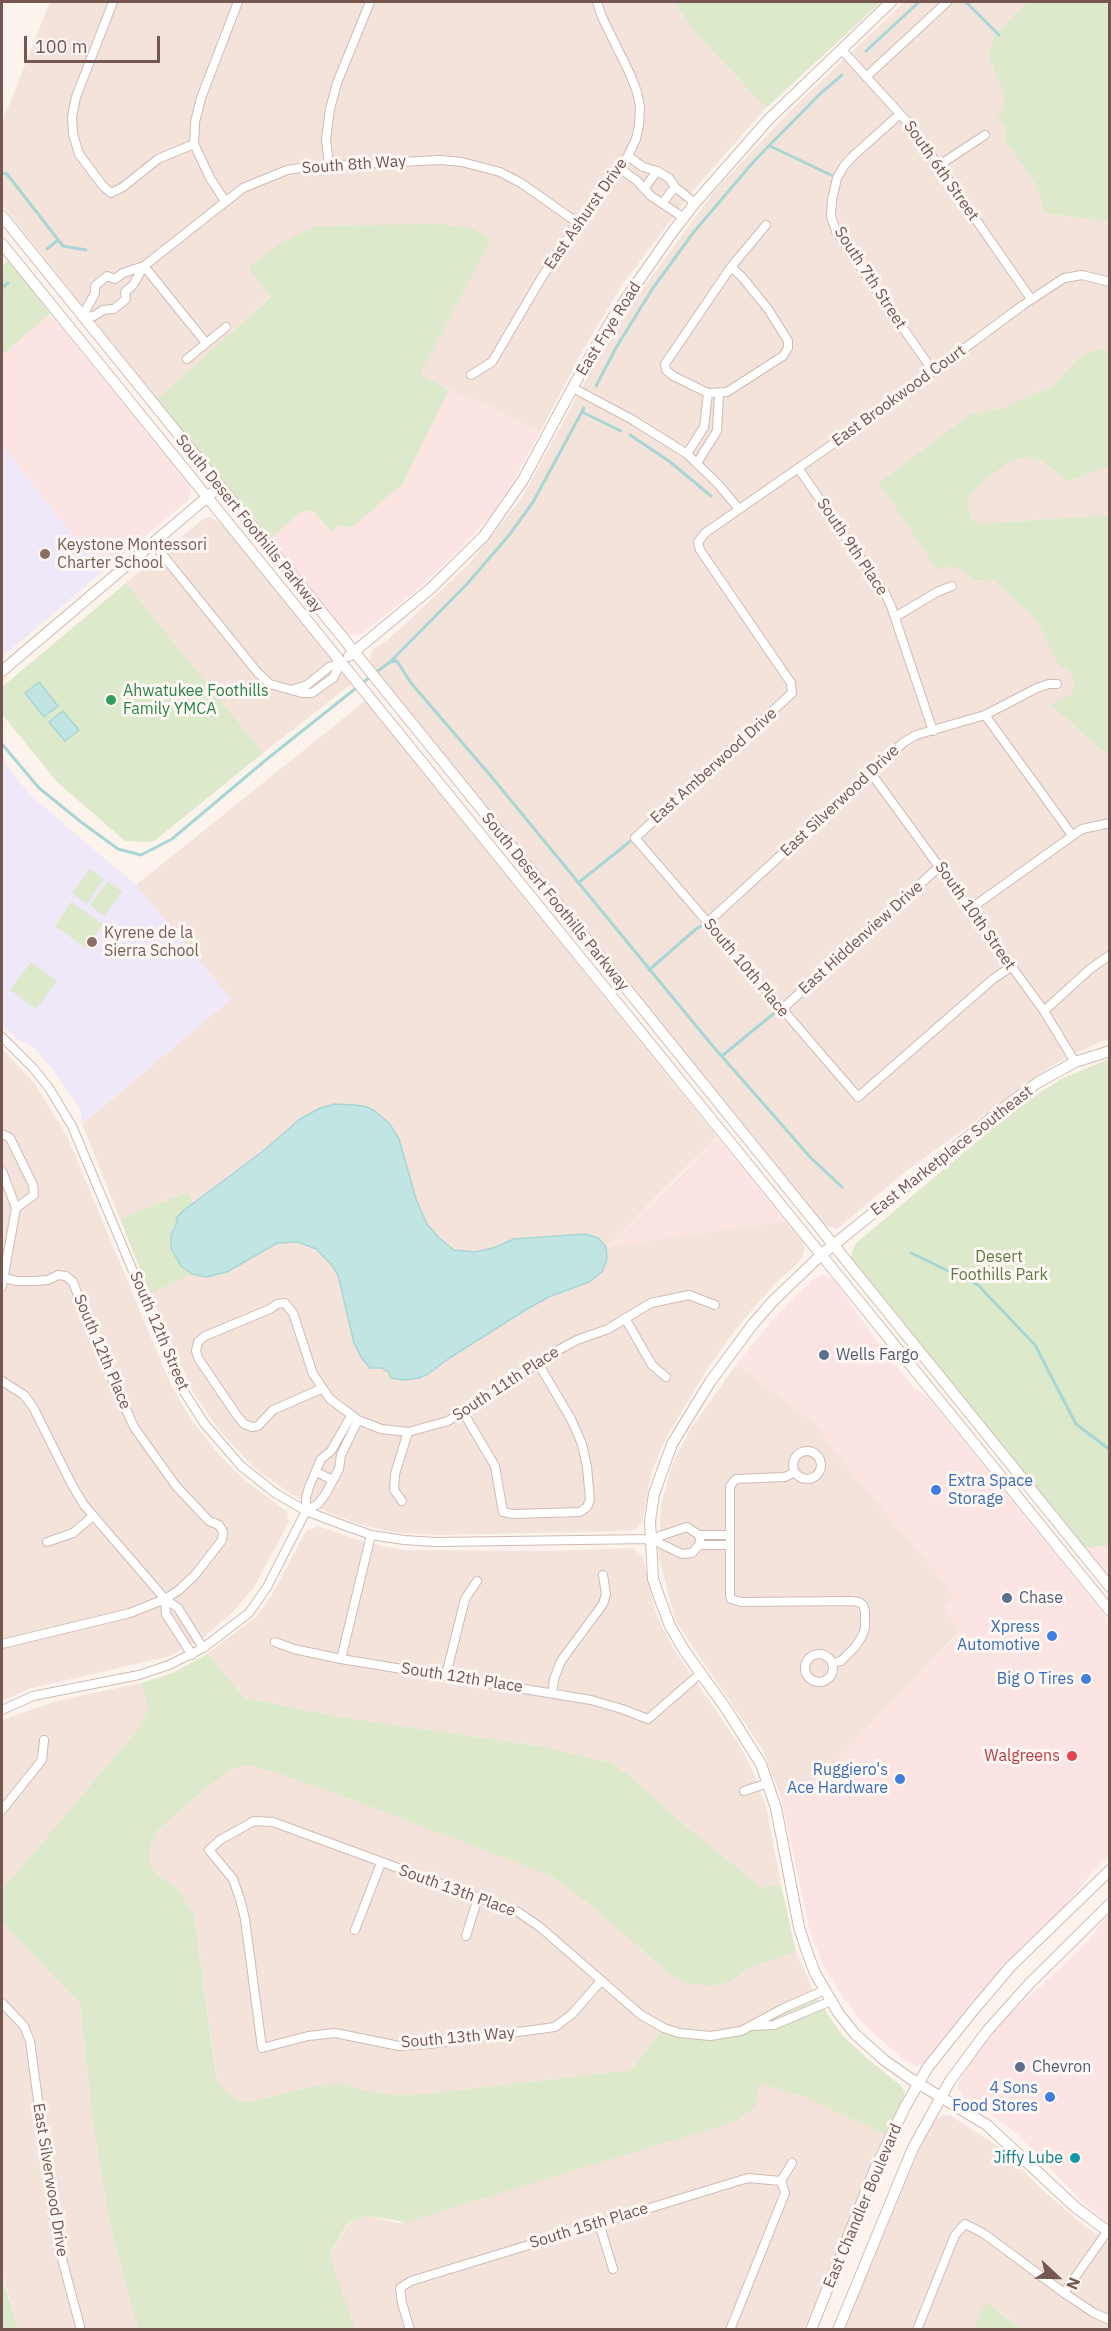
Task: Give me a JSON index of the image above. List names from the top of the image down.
{
  "streets": {
    "street": [
      "South 8th Way",
      "South 6th Street",
      "East Ashurst Drive",
      "South 7th Street",
      "East Frye Road",
      "East Brookwood Court",
      "South Desert Foothills Parkway",
      "South 9th Place",
      "East Amberwood Drive",
      "East Silverwood Drive",
      "South 10th Street",
      "East Hiddenview Drive",
      "South 10th Place",
      "East Marketplace Southeast",
      "South 12th Street",
      "South 12th Place",
      "South 11th Place",
      "South 13th Place",
      "South 13th Way",
      "East Chandler Boulevard",
      "South 15th Place"
    ]
  },
  "crossings": [
    ["South 8th Way", "East Ashurst Drive"],
    ["South 8th Way", "South Desert Foothills Parkway"],
    ["South 6th Street", "South 7th Street"],
    ["South 6th Street", "East Frye Road"],
    ["South 6th Street", "East Brookwood Court"],
    ["South 7th Street", "East Brookwood Court"],
    ["East Frye Road", "South Desert Foothills Parkway"],
    ["East Brookwood Court", "South 9th Place"],
    ["East Brookwood Court", "East Amberwood Drive"],
    ["South Desert Foothills Parkway", "East Marketplace Southeast"],
    ["South 9th Place", "East Silverwood Drive"],
    ["East Amberwood Drive", "South 10th Place"],
    ["East Silverwood Drive", "South 10th Street"],
    ["East Silverwood Drive", "South 10th Place"],
    ["South 10th Street", "East Hiddenview Drive"],
    ["South 10th Street", "South 10th Place"],
    ["South 10th Street", "East Marketplace Southeast"],
    ["East Hiddenview Drive", "South 10th Place"],
    ["East Marketplace Southeast", "South 12th Street"],
    ["South 13th Place", "South 13th Way"]
  ],
  "parks": ["Desert Foothills Park"],
  "places": [
    "Keystone Montessori Charter School",
    "Ahwatukee Foothills Family YMCA",
    "Kyrene de la Sierra School",
    "Wells Fargo",
    "Extra Space Storage",
    "Chase",
    "Xpress Automotive",
    "Big O Tires",
    "Walgreens",
    "Ruggiero's Ace Hardware",
    "Chevron",
    "4 Sons Food Stores",
    "Jiffy Lube"
  ],
  "scale_bar": "100 m",
  "north": "right"
}
